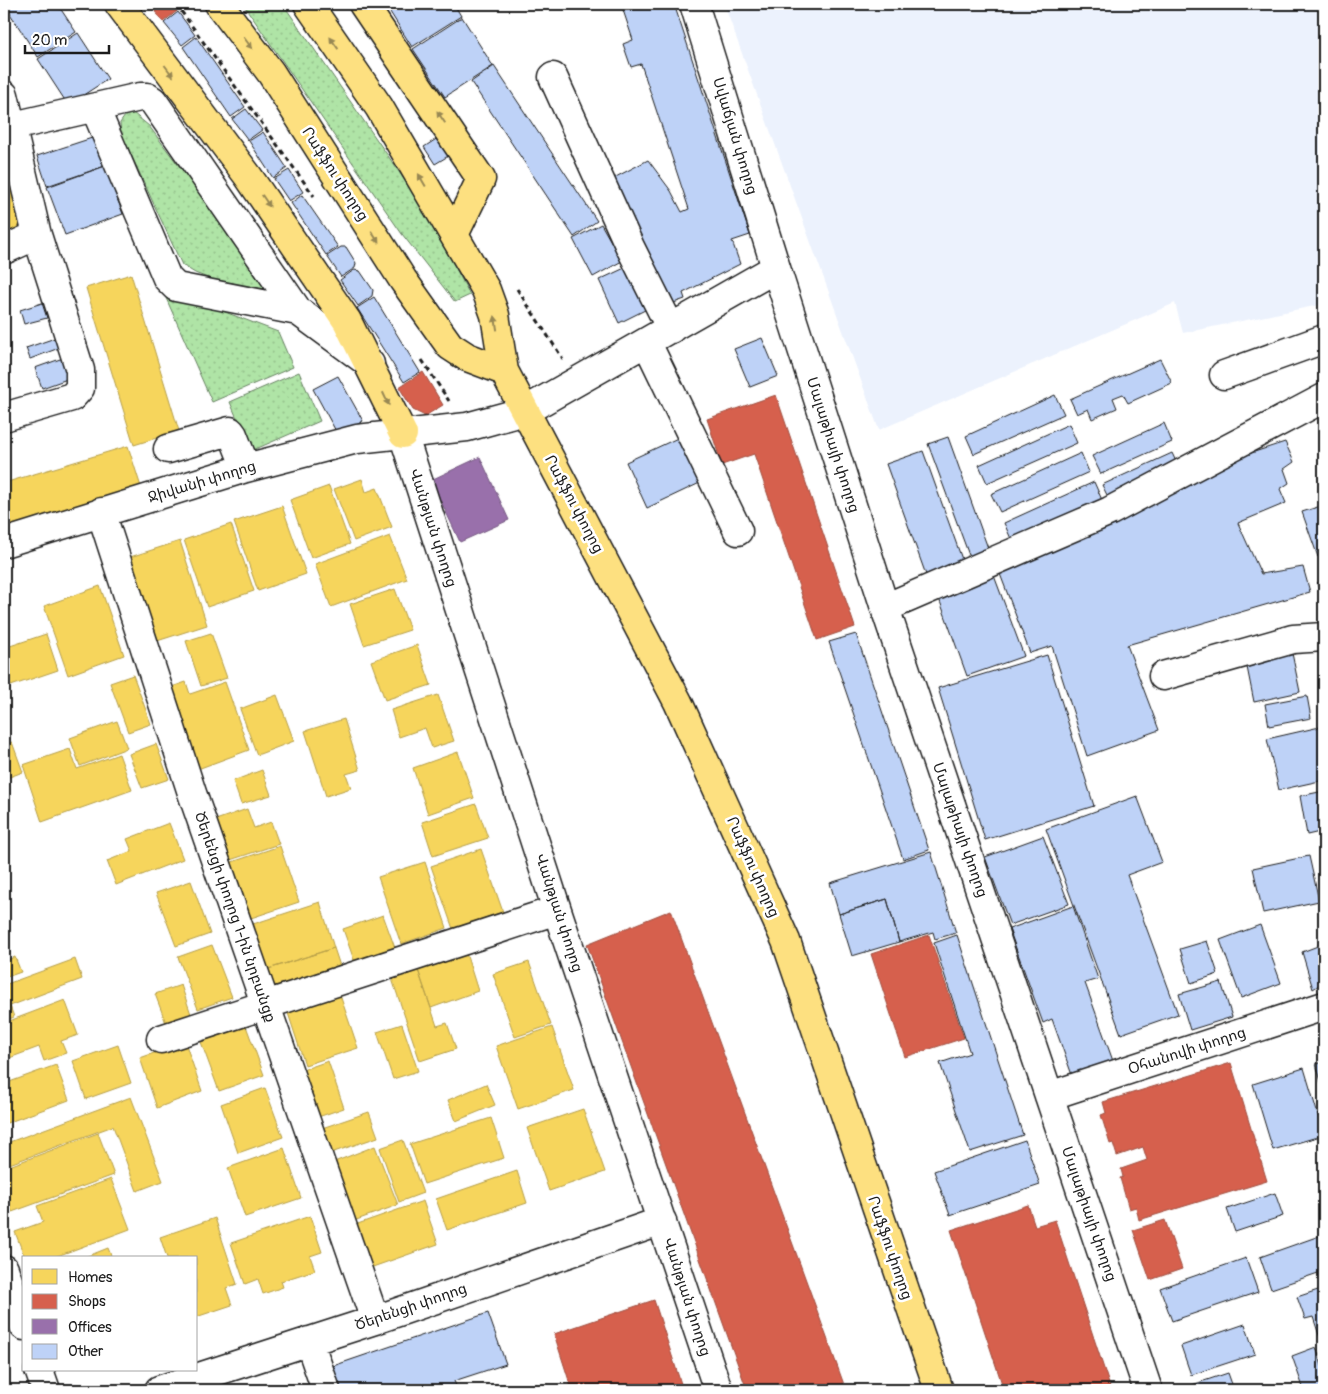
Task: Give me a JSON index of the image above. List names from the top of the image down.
{
  "streets": {
    "main road": ["Րաֆֆու փողոց"],
    "street": [
      "Սվաճյան փողոց",
      "Մալաթիայի փողոց",
      "Ջիվանի փողոց",
      "Վանթյան փողոց",
      "Ծերենցի փողոց 1-ին նրբանցք",
      "Օհանովի փողոց",
      "Ծերենցի փողոց"
    ]
  },
  "crossings": [
    ["Սվաճյան փողոց", "Մալաթիայի փողոց"],
    ["Սվաճյան փողոց", "Ջիվանի փողոց"],
    ["Րաֆֆու փողոց", "Ջիվանի փողոց"],
    ["Մալաթիայի փողոց", "Ջիվանի փողոց"],
    ["Մալաթիայի փողոց", "Օհանովի փողոց"],
    ["Ջիվանի փողոց", "Վանթյան փողոց"],
    ["Ջիվանի փողոց", "Ծերենցի փողոց 1-ին նրբանցք"],
    ["Վանթյան փողոց", "Ծերենցի փողոց"],
    ["Ծերենցի փողոց 1-ին նրբանցք", "Ծերենցի փողոց"]
  ],
  "legend": [
    "Homes",
    "Shops",
    "Offices",
    "Other"
  ],
  "scale_bar": "20 m"
}
